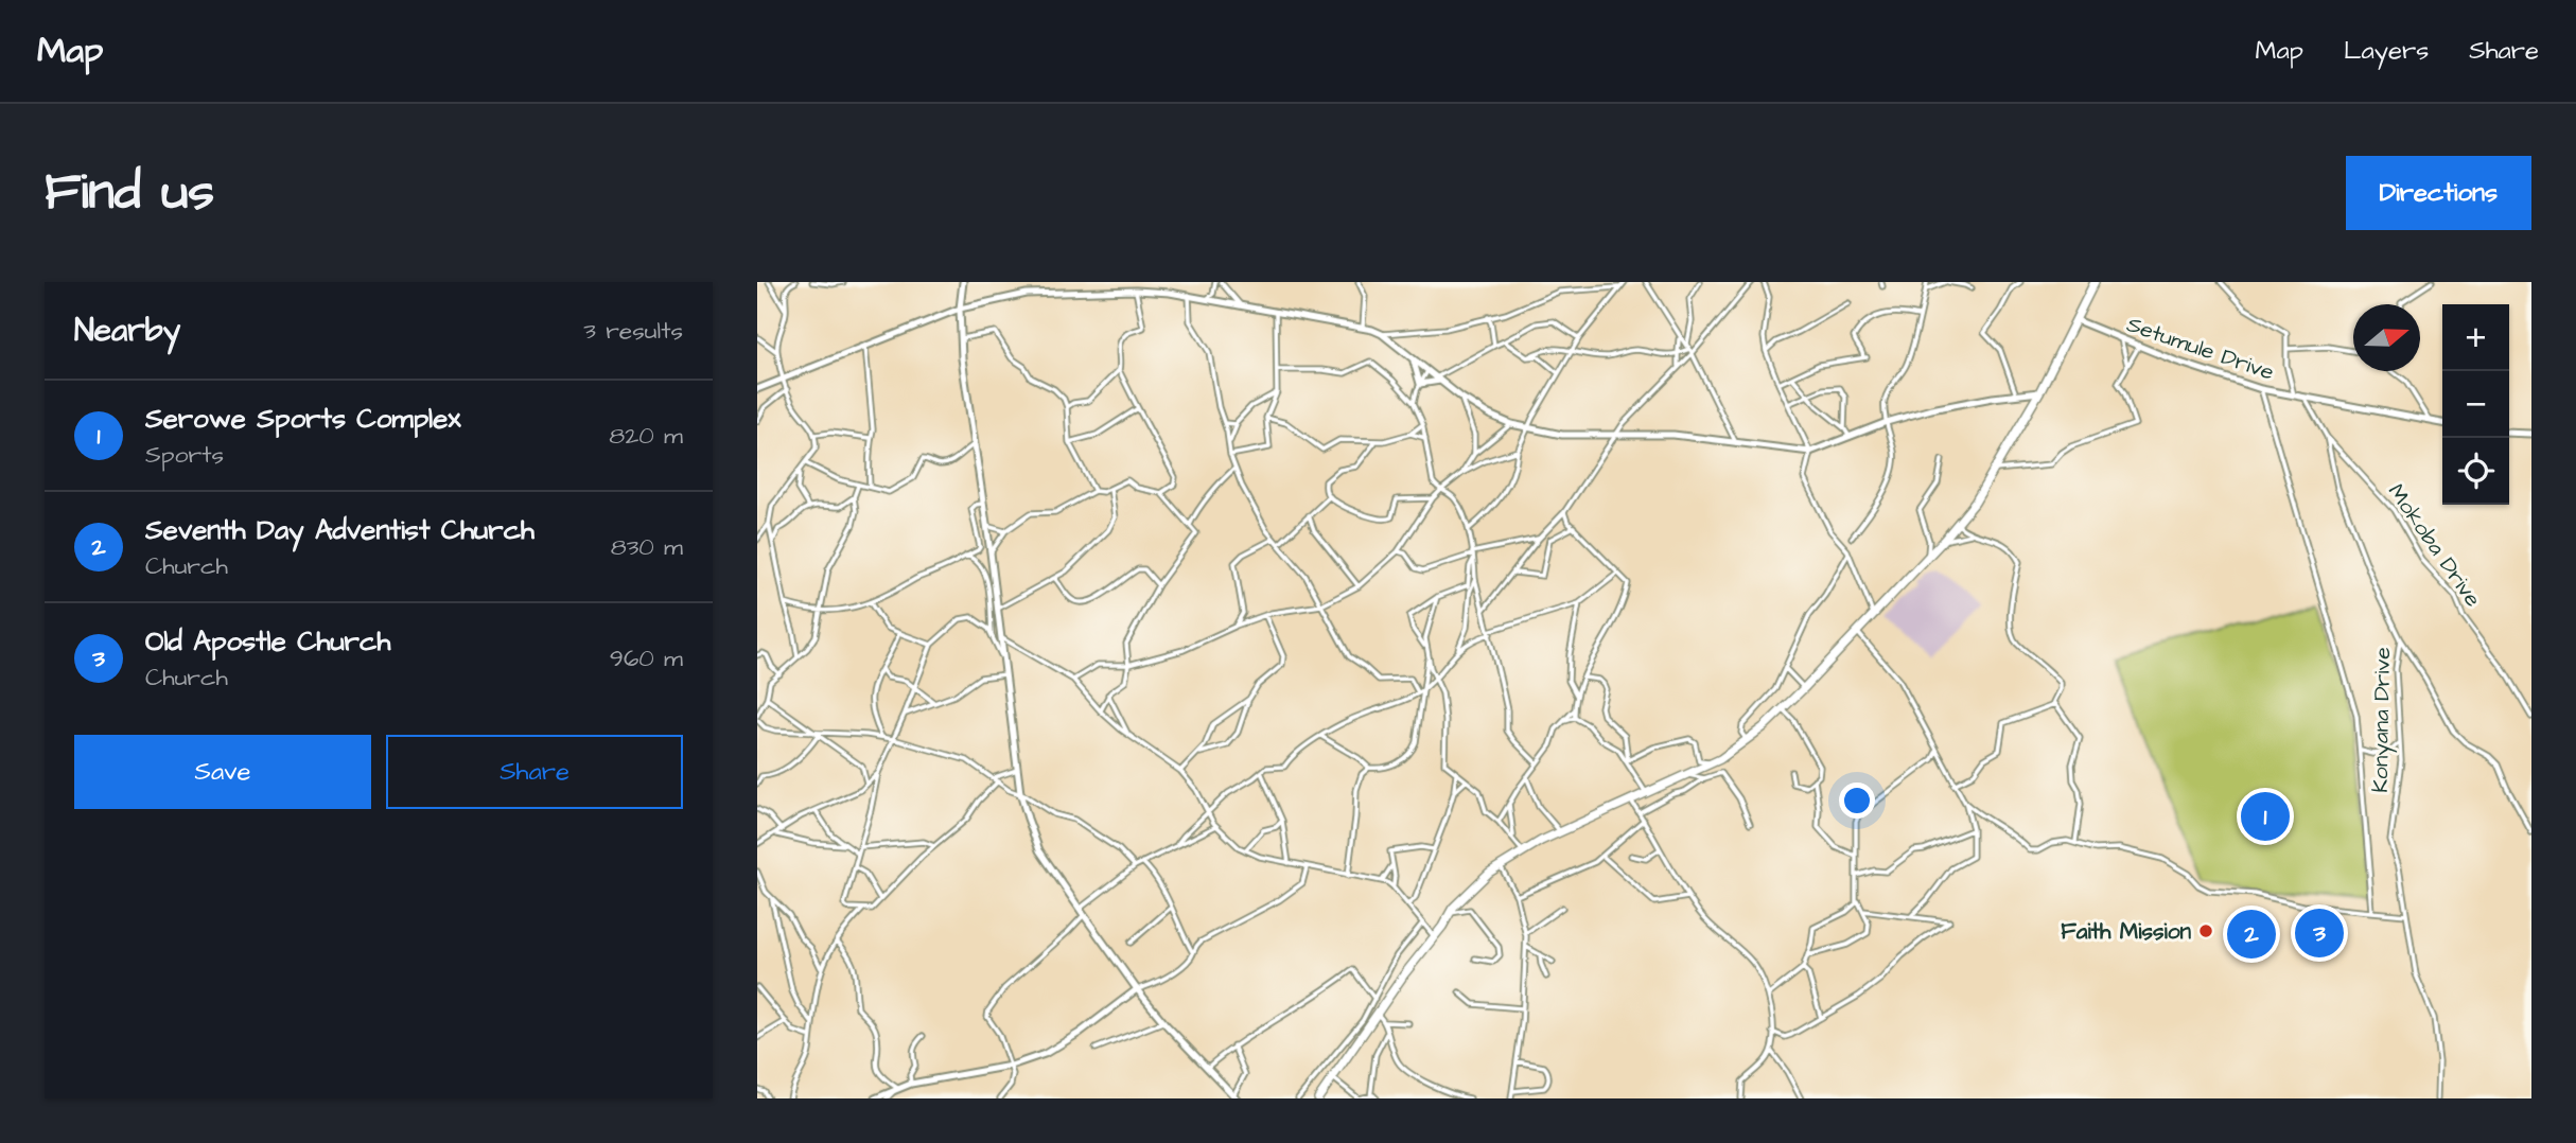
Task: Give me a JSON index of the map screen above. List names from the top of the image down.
{
  "streets": {
    "street": ["Setumule Drive", "Mokoba Drive", "Konyana Drive"]
  },
  "crossings": [
    ["Setumule Drive", "Mokoba Drive"],
    ["Mokoba Drive", "Konyana Drive"]
  ],
  "places": ["Faith Mission"],
  "north": "right",
  "page": {
    "header": "Map",
    "nav": ["Map", "Layers", "Share"],
    "buttons": [
      "Directions",
      ["Save", "Share"]
    ],
    "title": "Find us",
    "heading": ["Nearby", "3 results"],
    "map_buttons": ["+", "−"],
    "list": [
      {
        "mark": "1",
        "name": "Serowe Sports Complex",
        "note": "Sports",
        "value": "820 m"
      },
      {
        "mark": "2",
        "name": "Seventh Day Adventist Church",
        "note": "Church",
        "value": "830 m"
      },
      {
        "mark": "3",
        "name": "Old Apostle Church",
        "note": "Church",
        "value": "960 m"
      }
    ],
    "pins": ["1", "3", "2"]
  }
}
